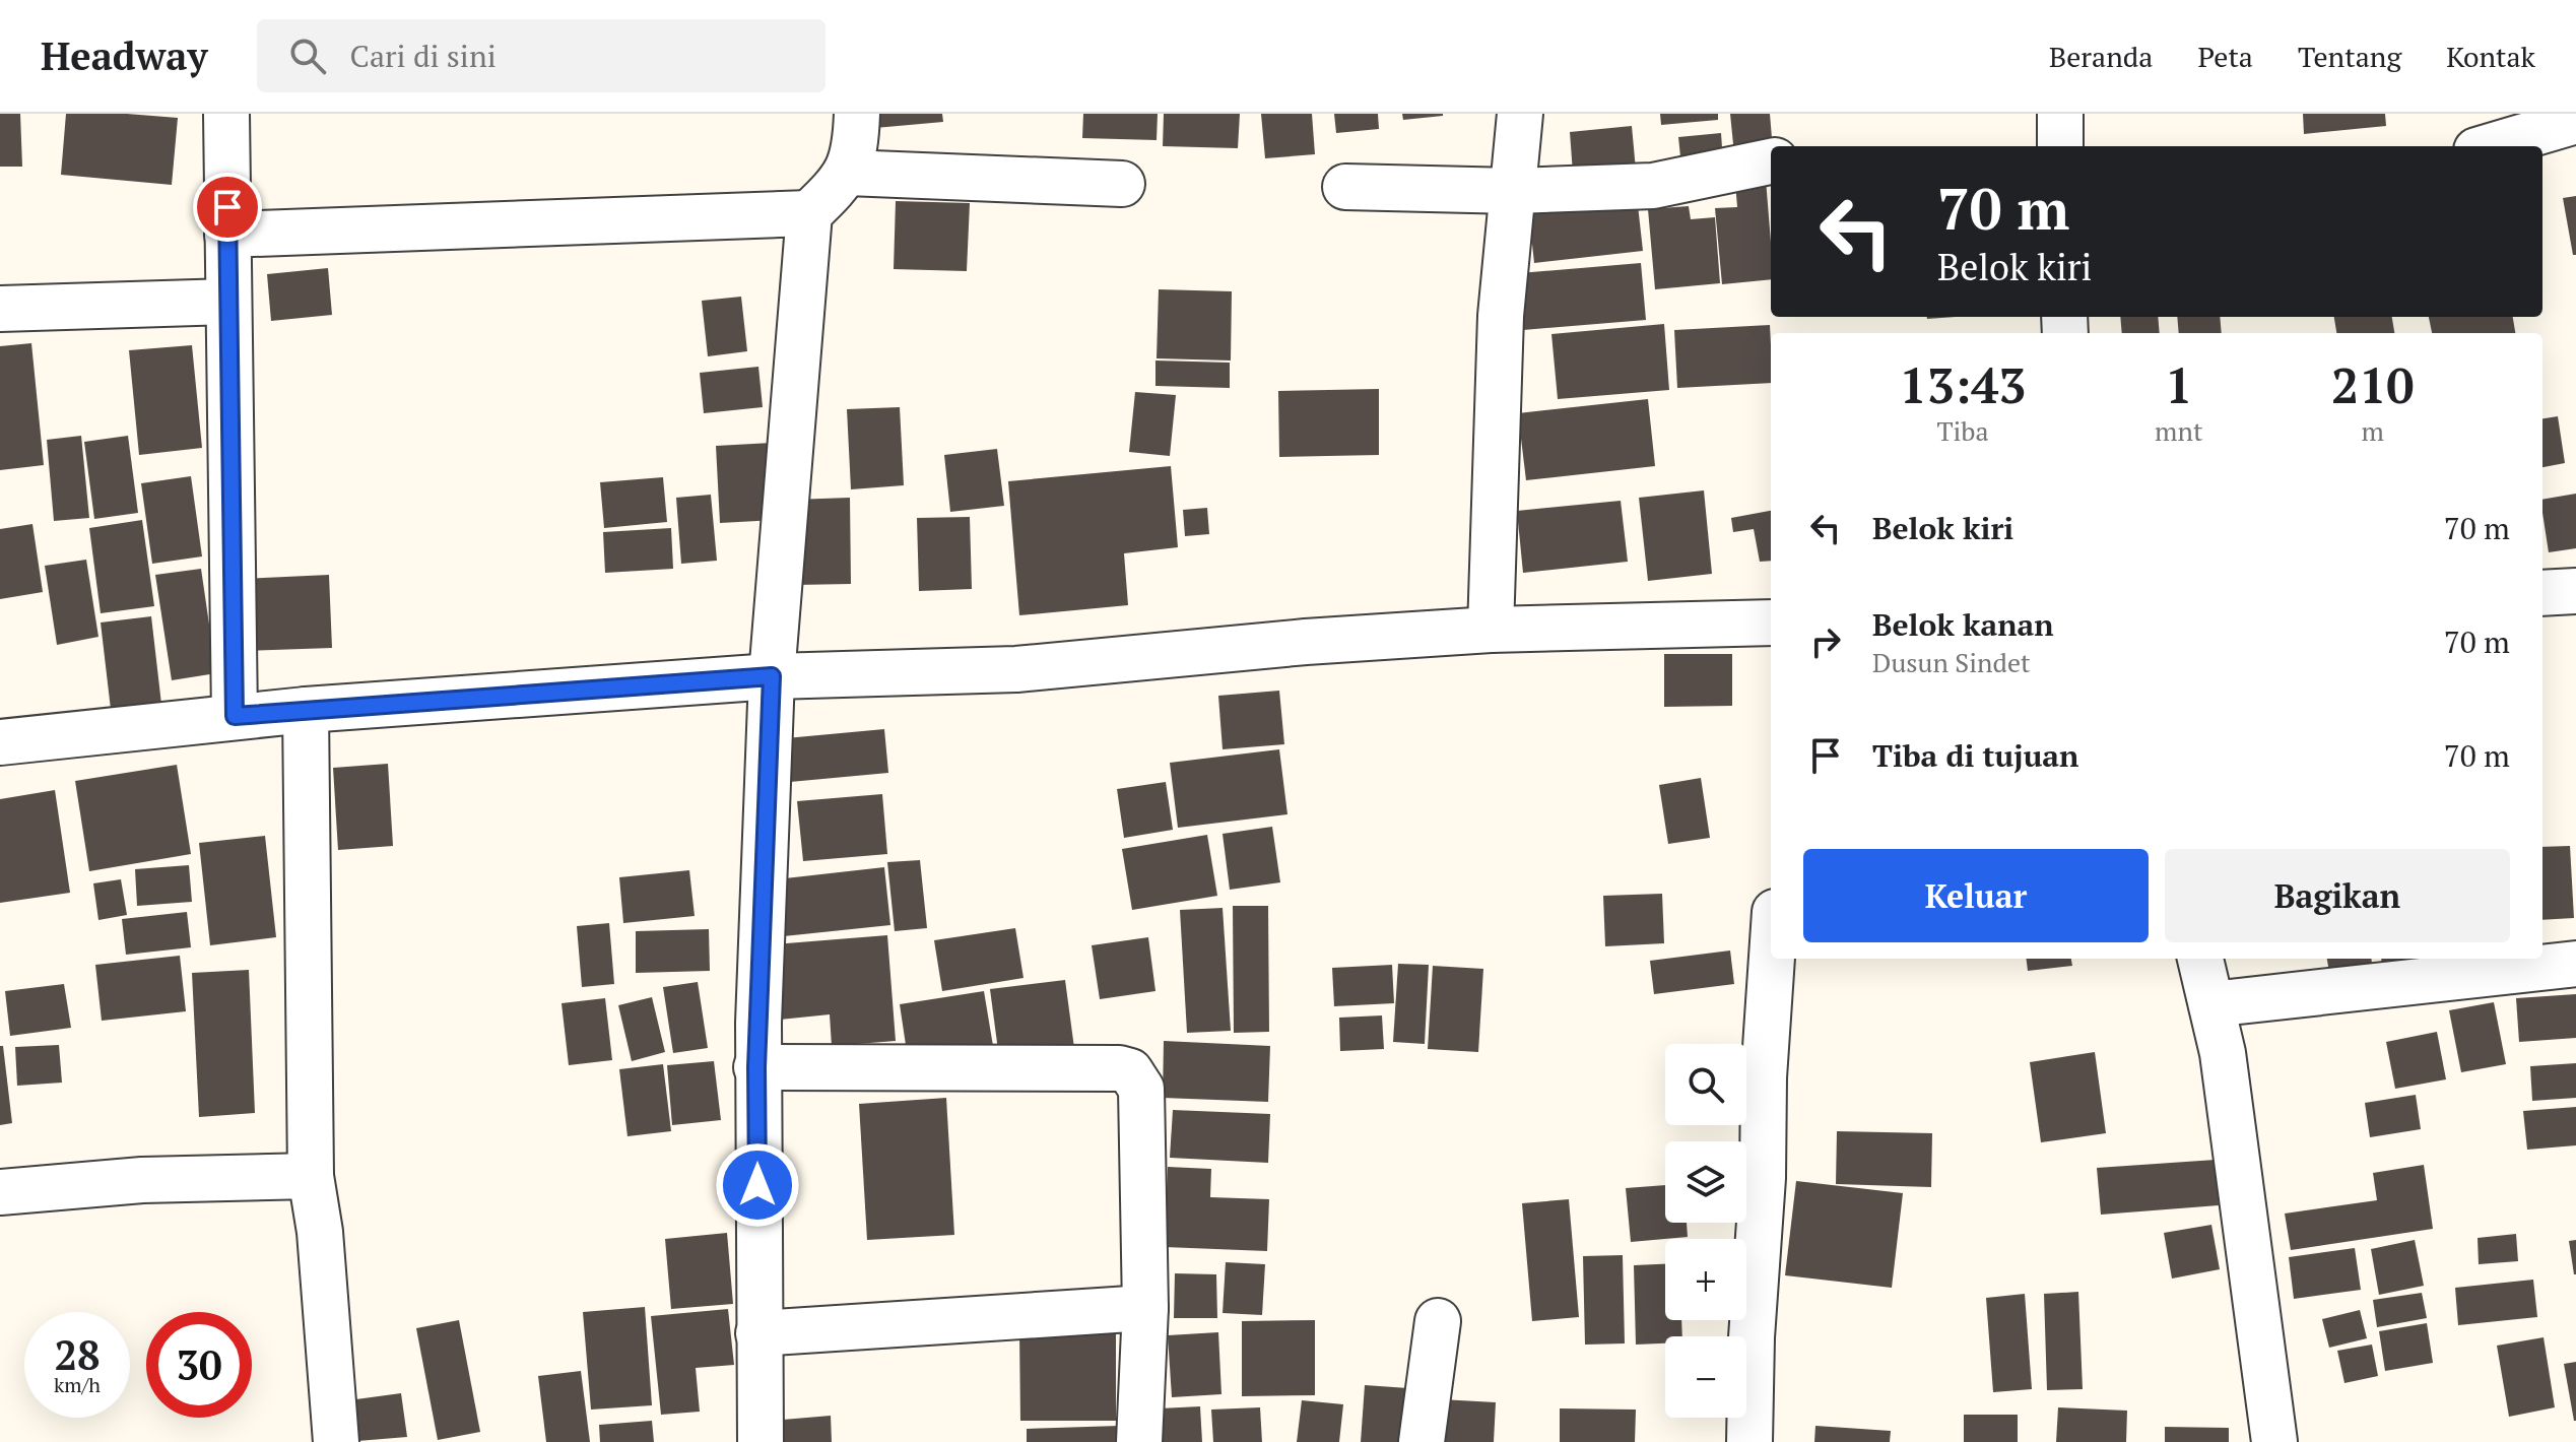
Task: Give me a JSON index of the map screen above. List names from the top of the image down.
{
  "page": {
    "header": "Headway",
    "search": "Cari di sini",
    "nav": [
      "Beranda",
      "Peta",
      "Tentang",
      "Kontak"
    ],
    "turn": ["70 m", "Belok kiri"],
    "eta": [
      "13:43",
      "Tiba",
      "1",
      "mnt",
      "210",
      "m"
    ],
    "list": [
      {
        "name": "Belok kiri",
        "value": "70 m"
      },
      {
        "name": "Belok kanan",
        "note": "Dusun Sindet",
        "value": "70 m"
      },
      {
        "name": "Tiba di tujuan",
        "value": "70 m"
      }
    ],
    "buttons": ["Keluar", "Bagikan"],
    "map_buttons": ["+", "−"],
    "speed": "28 km/h",
    "limit": "30"
  }
}
